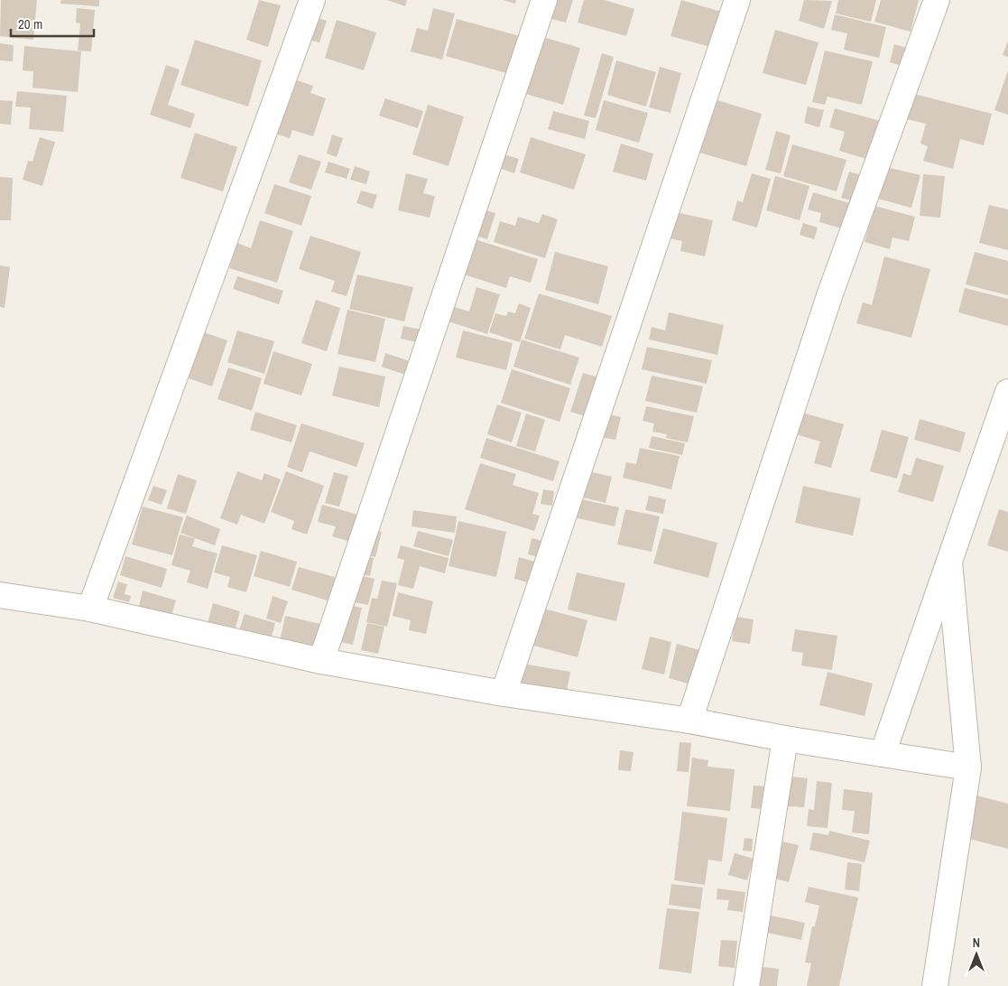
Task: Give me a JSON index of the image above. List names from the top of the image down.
{
  "scale_bar": "20 m",
  "north": "top"
}
